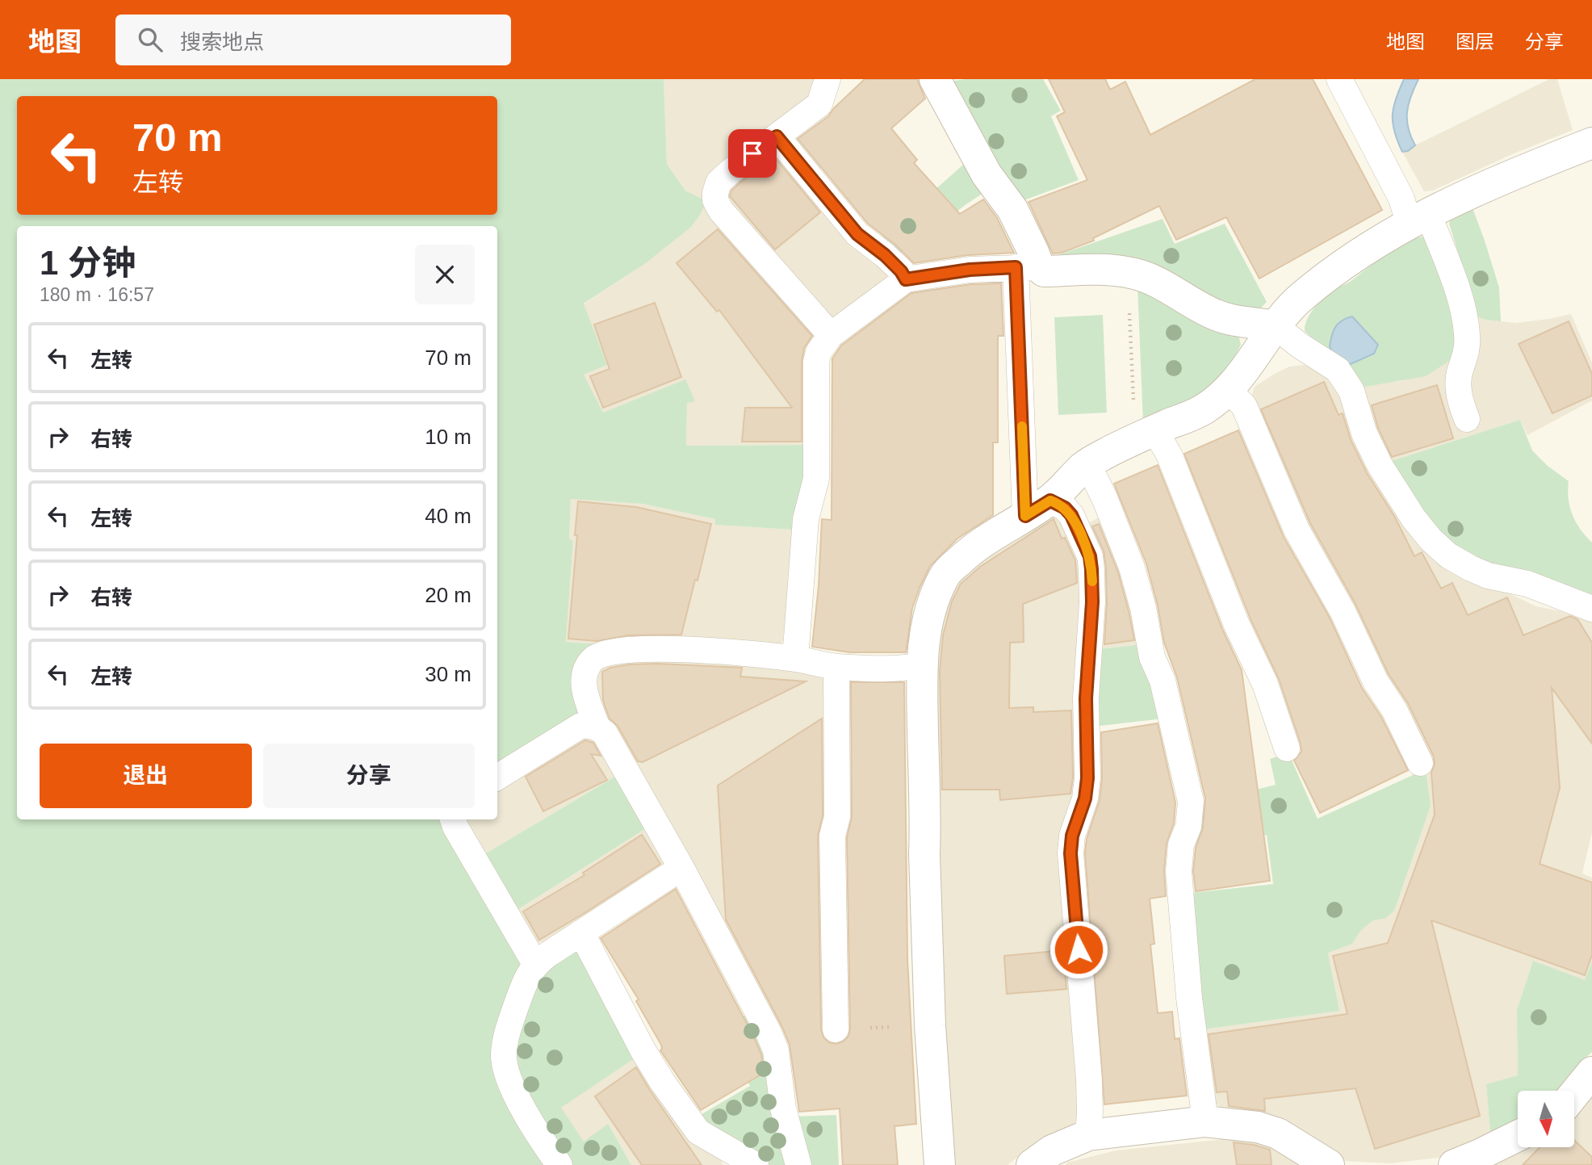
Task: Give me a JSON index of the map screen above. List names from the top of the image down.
{
  "north": "bottom",
  "page": {
    "header": "地图",
    "search": "搜索地点",
    "nav": ["地图", "图层", "分享"],
    "turn": ["70 m", "左转"],
    "heading": ["1 分钟", "180 m · 16:57"],
    "list": [
      {
        "name": "左转",
        "value": "70 m"
      },
      {
        "name": "右转",
        "value": "10 m"
      },
      {
        "name": "左转",
        "value": "40 m"
      },
      {
        "name": "右转",
        "value": "20 m"
      },
      {
        "name": "左转",
        "value": "30 m"
      }
    ],
    "buttons": ["退出", "分享"]
  }
}
